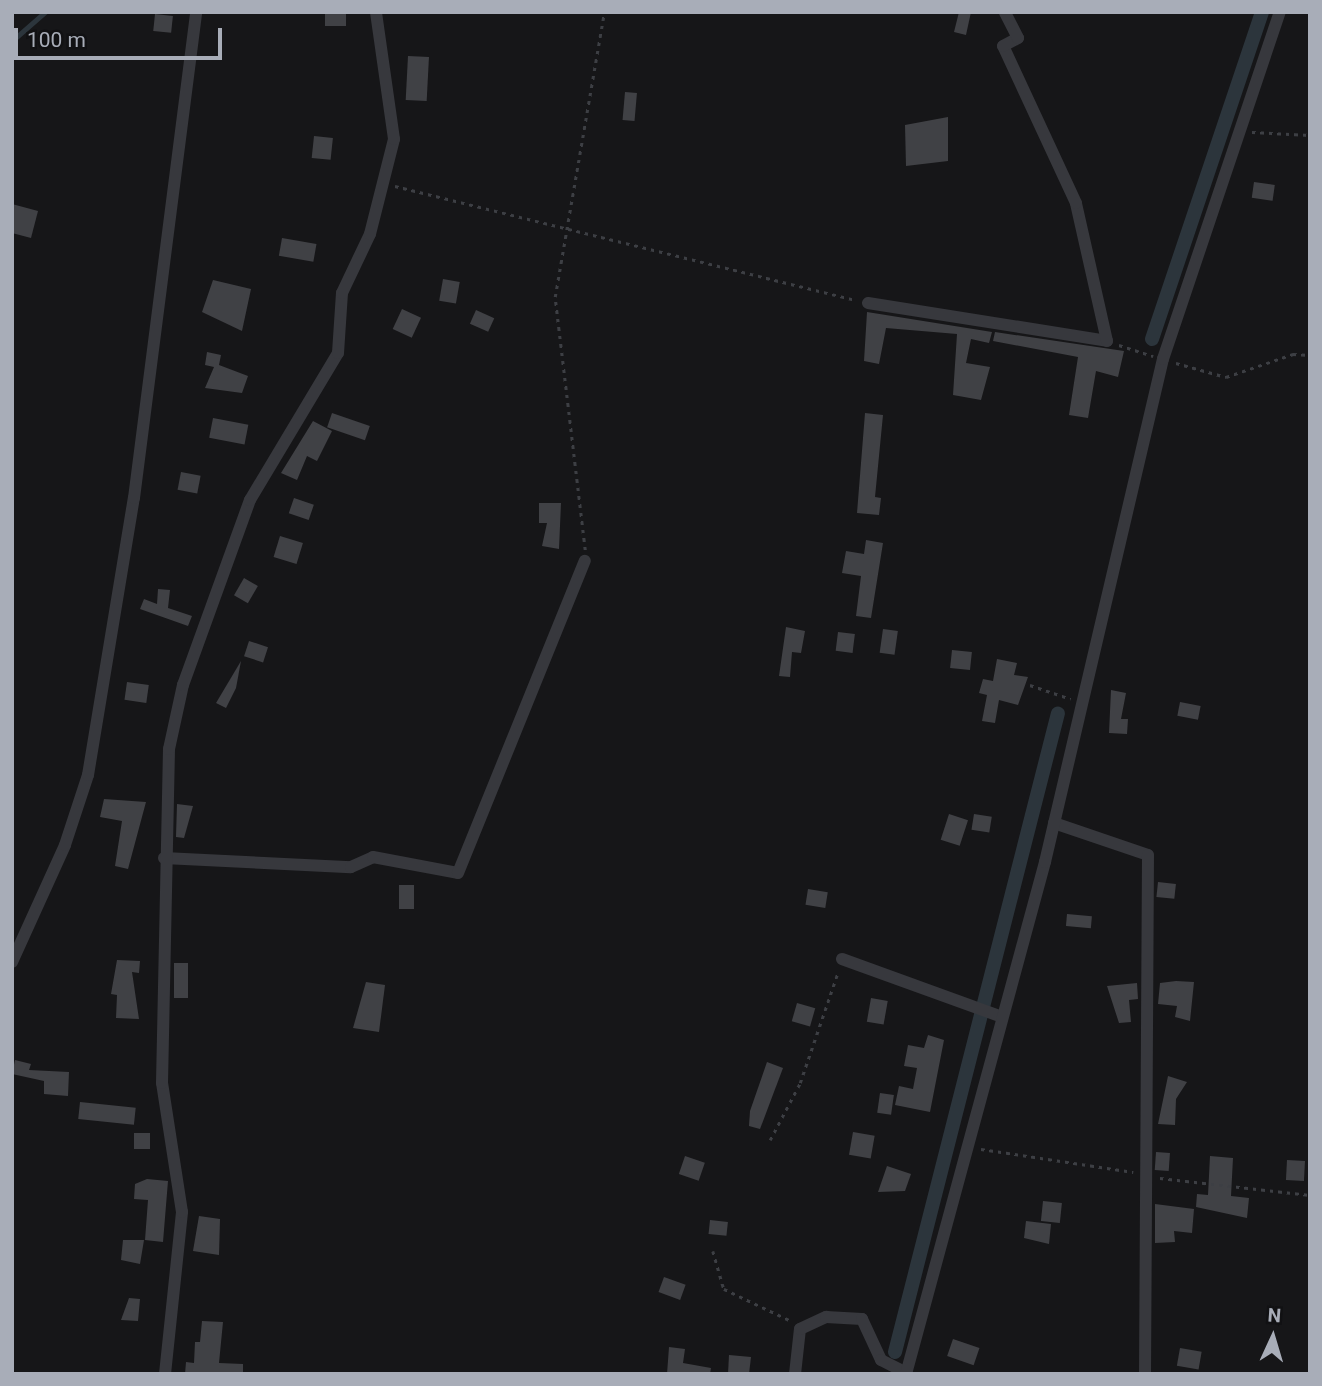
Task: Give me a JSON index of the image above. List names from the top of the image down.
{
  "scale_bar": "100 m",
  "north": "top"
}
